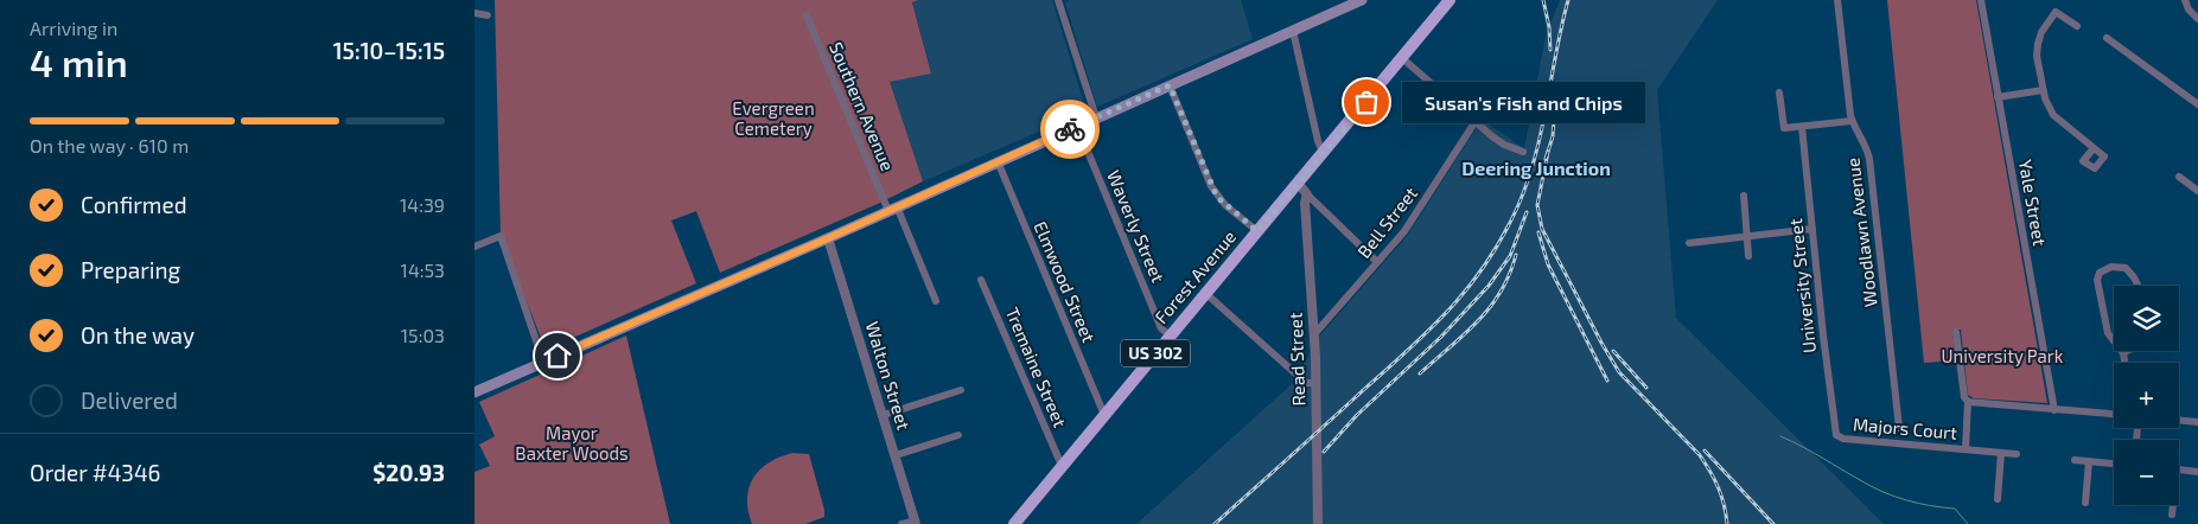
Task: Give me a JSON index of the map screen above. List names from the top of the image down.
{
  "streets": {
    "highway": ["Forest Avenue", "US 302"],
    "street": [
      "Southern Avenue",
      "Yale Street",
      "Bell Street",
      "Waverly Street",
      "Woodlawn Avenue",
      "Elmwood Street",
      "University Street",
      "Read Street",
      "Tremaine Street",
      "Walton Street",
      "Majors Court"
    ]
  },
  "crossings": [
    ["Bell Street", "Read Street"],
    ["Waverly Street", "Forest Avenue"],
    ["Forest Avenue", "Elmwood Street"],
    ["Forest Avenue", "Tremaine Street"],
    ["University Street", "Majors Court"]
  ],
  "districts": ["Deering Junction"],
  "parks": ["Evergreen Cemetery", "University Park", "Mayor Baxter Woods"],
  "places": ["Susan's Fish and Chips"],
  "page": {
    "heading": ["4 min", "Arriving in", "15:10–15:15"],
    "panel": ["Order #4346", "$20.93"],
    "bubble": "Susan's Fish and Chips",
    "bar": "On the way · 610 m",
    "list": [
      ["Confirmed", "14:39"],
      ["Preparing", "14:53"],
      ["On the way", "15:03"],
      "Delivered"
    ],
    "map_buttons": ["+", "−"]
  }
}
